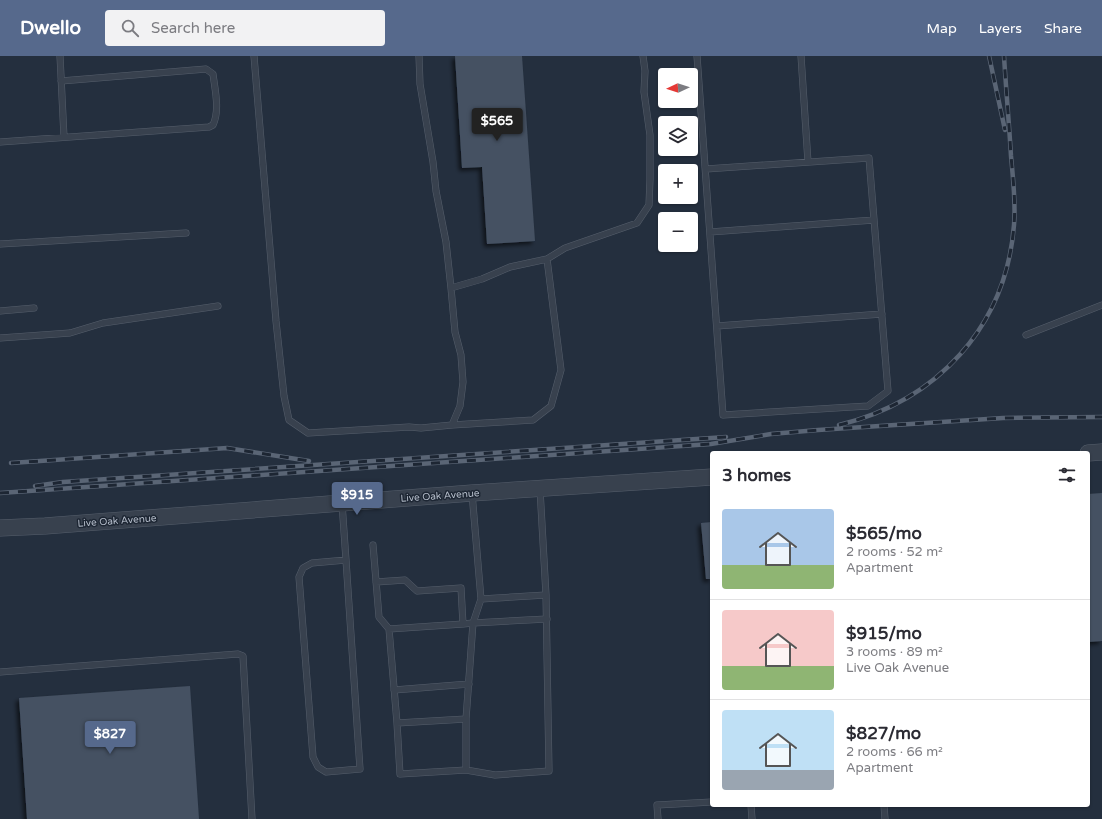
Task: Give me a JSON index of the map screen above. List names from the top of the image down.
{
  "streets": {
    "street": ["Live Oak Avenue"]
  },
  "north": "left",
  "page": {
    "header": "Dwello",
    "search": "Search here",
    "nav": ["Map", "Layers", "Share"],
    "map_buttons": ["+", "−"],
    "price": ["$565", "$915", "$827"],
    "heading": "3 homes",
    "list": [
      {
        "name": "$565/mo",
        "note": "2 rooms · 52 m² · Apartment"
      },
      {
        "name": "$915/mo",
        "note": "3 rooms · 89 m² · Live Oak Avenue"
      },
      {
        "name": "$827/mo",
        "note": "2 rooms · 66 m² · Apartment"
      }
    ]
  }
}
